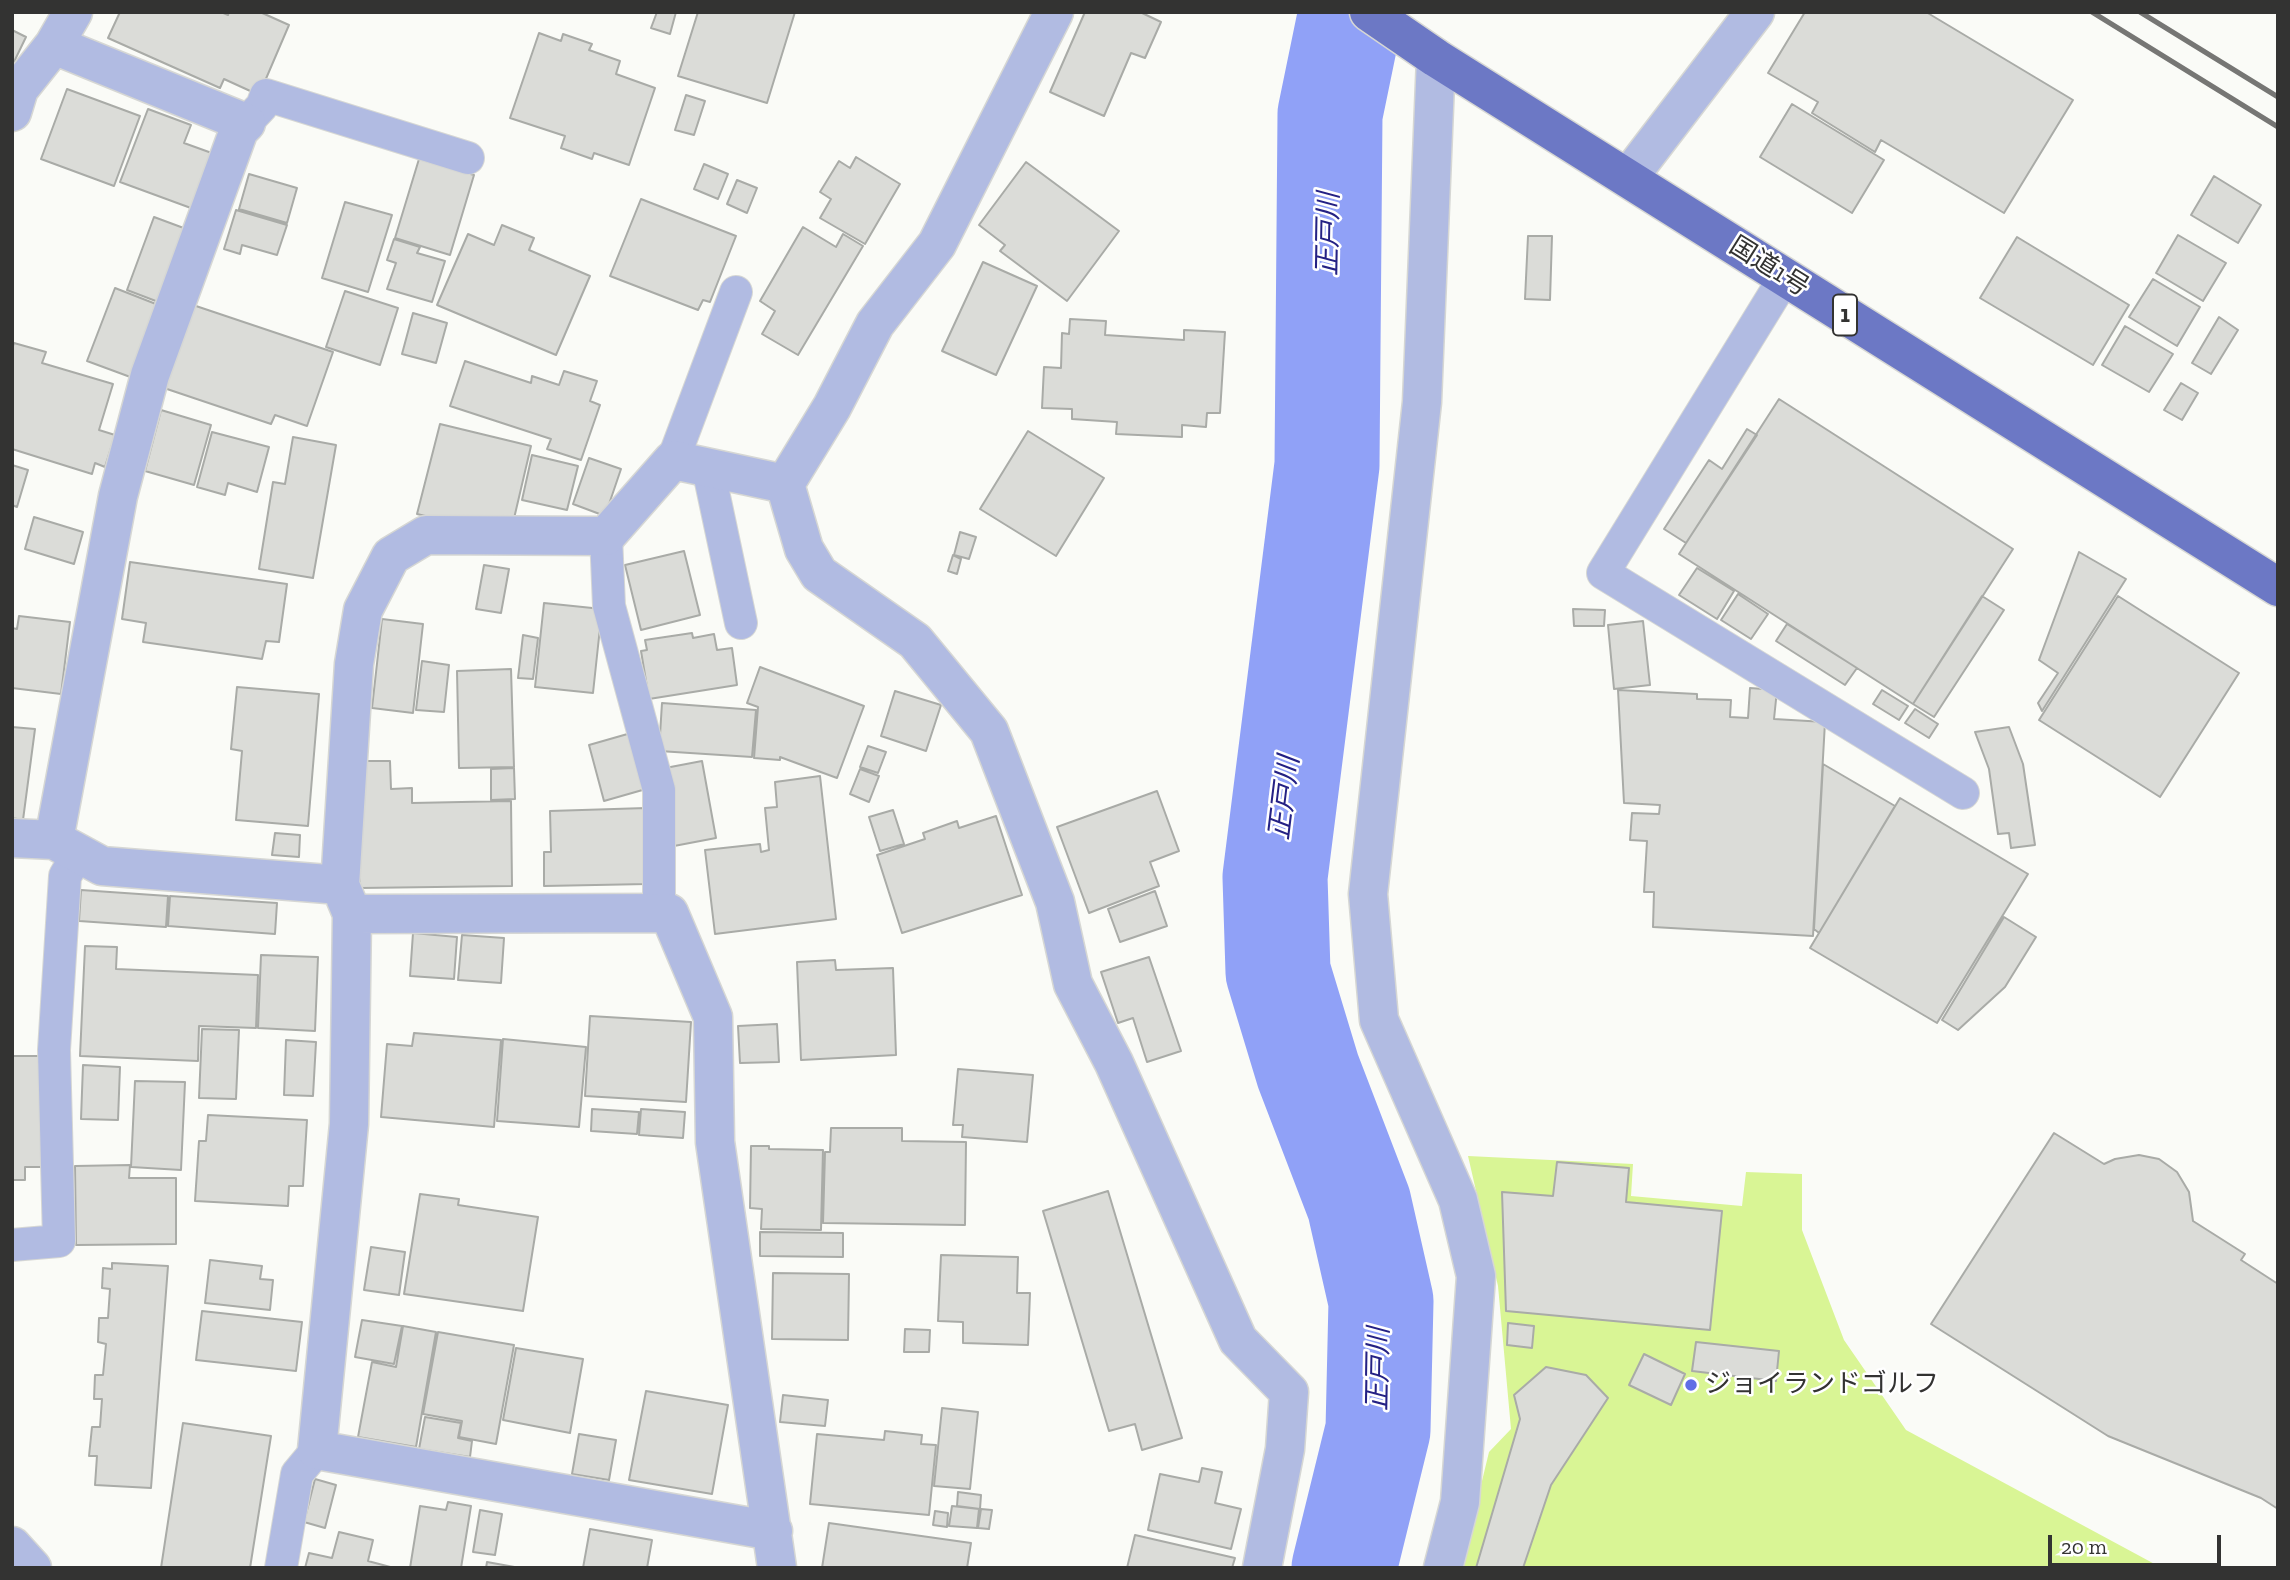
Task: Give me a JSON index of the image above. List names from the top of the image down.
{
  "streets": {
    "highway": ["国道1号", "1"]
  },
  "water": ["正戸川"],
  "places": ["ジョイランドゴルフ"],
  "scale_bar": "20 m"
}
